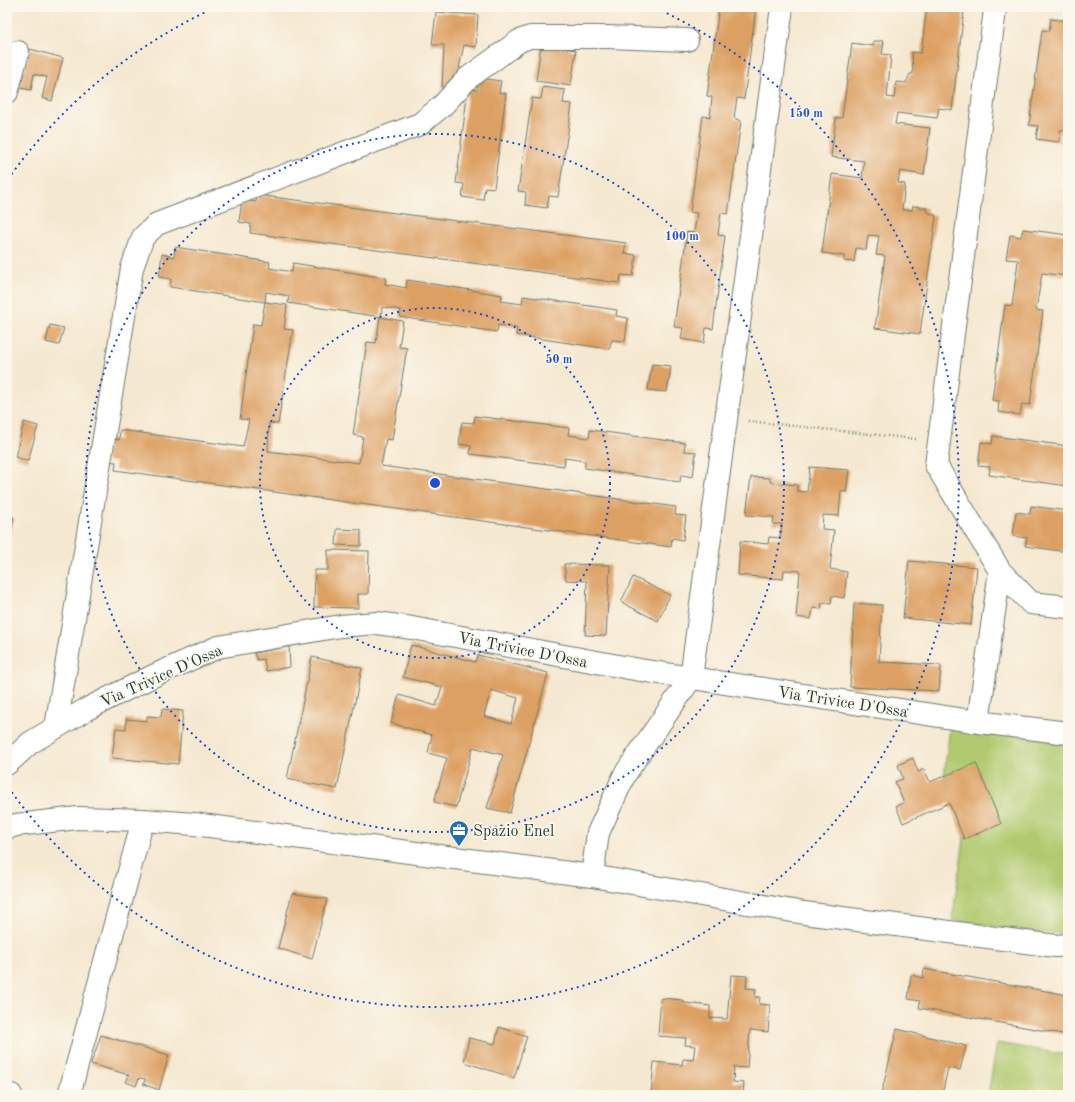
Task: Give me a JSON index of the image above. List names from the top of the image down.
{
  "streets": {
    "street": ["Via Trivice D'Ossa"]
  },
  "places": {
    "office": ["Spazio Enel"]
  },
  "rings": ["150 m", "100 m", "50 m"]
}
